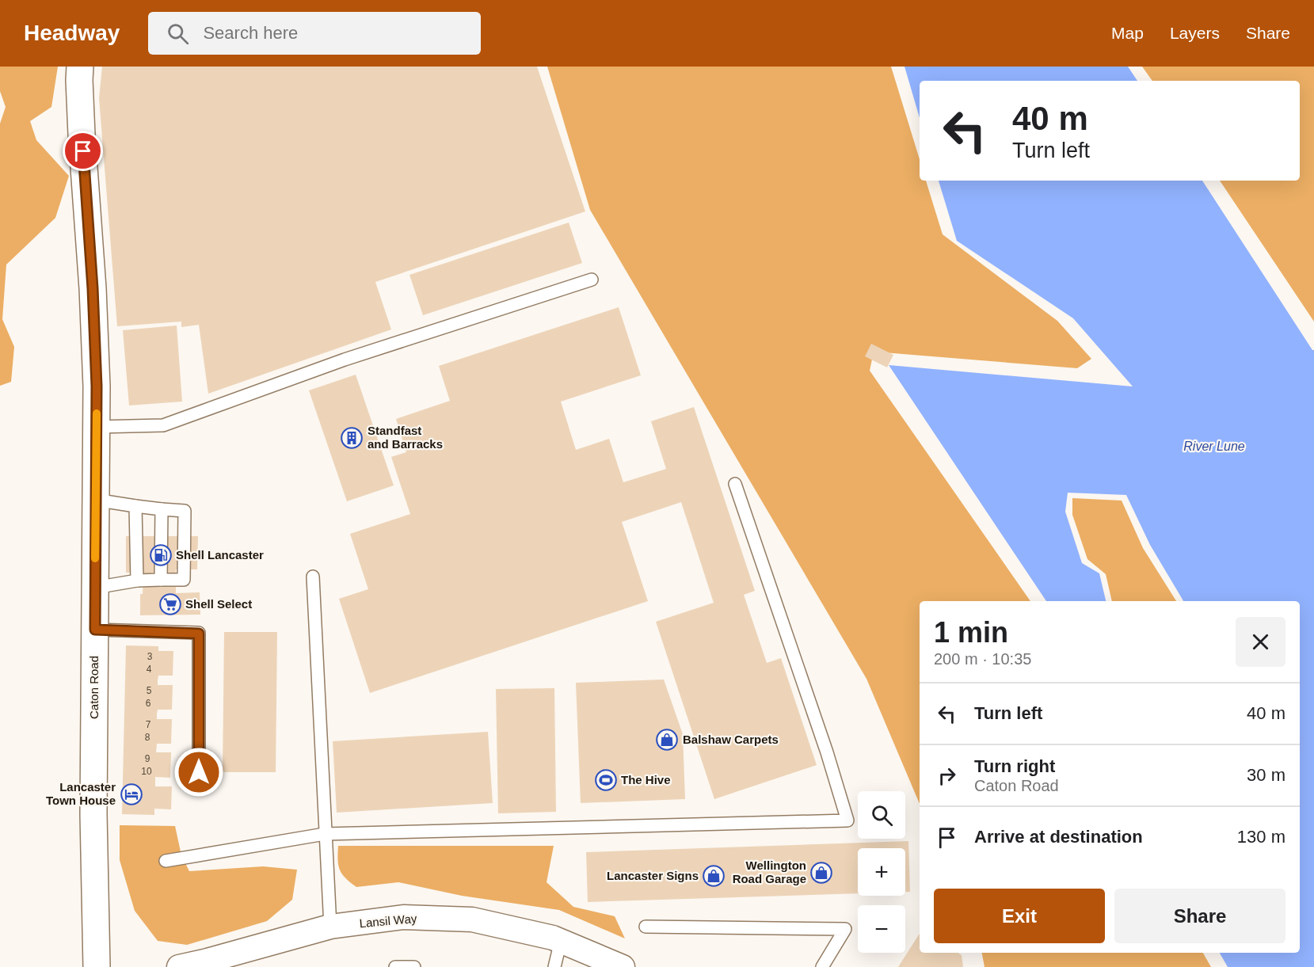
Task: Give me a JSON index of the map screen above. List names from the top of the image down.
{
  "streets": {
    "main road": ["Caton Road"],
    "street": ["Lansil Way"]
  },
  "water": ["River Lune"],
  "places": {
    "building": ["Standfast and Barracks"],
    "fuel station": ["Shell Lancaster"],
    "supermarket": ["Shell Select"],
    "shop": ["Balshaw Carpets", "Wellington Road Garage", "Lancaster Signs"],
    "sports": ["The Hive"],
    "hotel": ["Lancaster Town House"]
  },
  "house_numbers": [
    "3",
    "4",
    "5",
    "6",
    "7",
    "8",
    "9",
    "10"
  ],
  "page": {
    "header": "Headway",
    "search": "Search here",
    "nav": ["Map", "Layers", "Share"],
    "turn": ["40 m", "Turn left"],
    "heading": ["1 min", "200 m · 10:35"],
    "list": [
      {
        "name": "Turn left",
        "value": "40 m"
      },
      {
        "name": "Turn right",
        "note": "Caton Road",
        "value": "30 m"
      },
      {
        "name": "Arrive at destination",
        "value": "130 m"
      }
    ],
    "map_buttons": ["+", "−"],
    "buttons": ["Exit", "Share"]
  }
}
